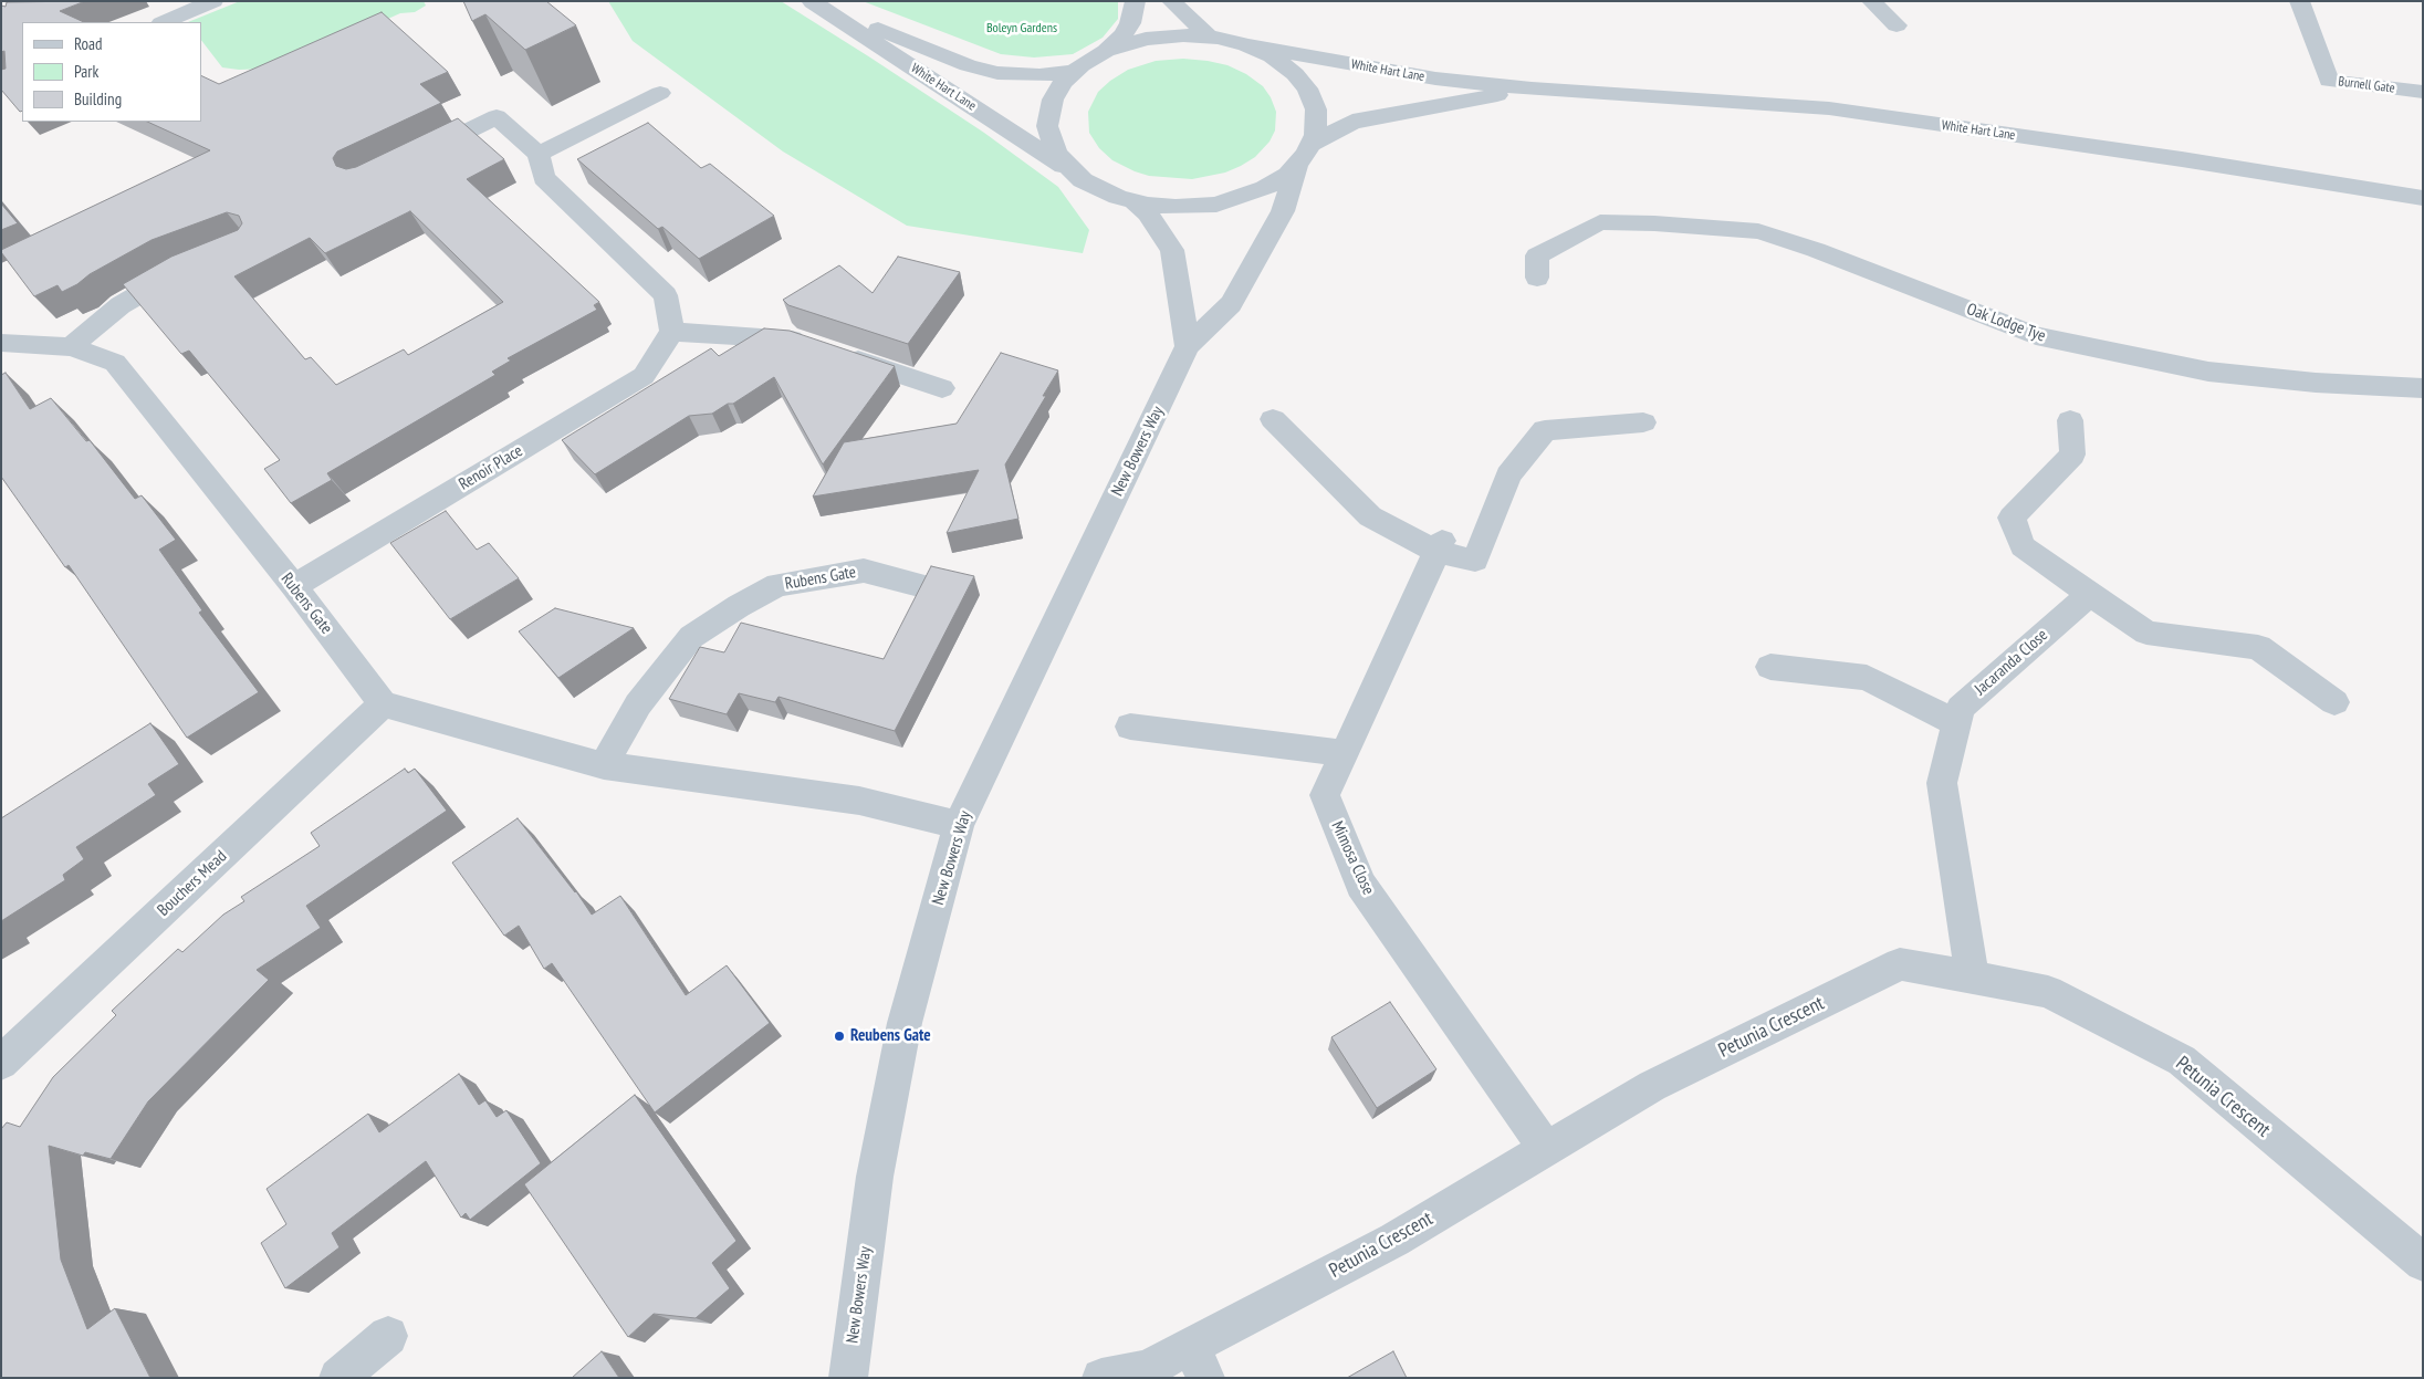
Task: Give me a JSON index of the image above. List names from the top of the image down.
{
  "streets": {
    "street": [
      "White Hart Lane",
      "Burnell Gate",
      "Oak Lodge Tye",
      "New Bowers Way",
      "Renoir Place",
      "Rubens Gate",
      "Jacaranda Close",
      "Mimosa Close",
      "Bouchers Mead",
      "Petunia Crescent"
    ]
  },
  "crossings": [
    ["White Hart Lane", "New Bowers Way"],
    ["Renoir Place", "Rubens Gate"],
    ["Rubens Gate", "Bouchers Mead"],
    ["Jacaranda Close", "Petunia Crescent"],
    ["Mimosa Close", "Petunia Crescent"]
  ],
  "parks": ["Boleyn Gardens"],
  "places": ["Reubens Gate"],
  "legend": ["Road", "Park", "Building"]
}
